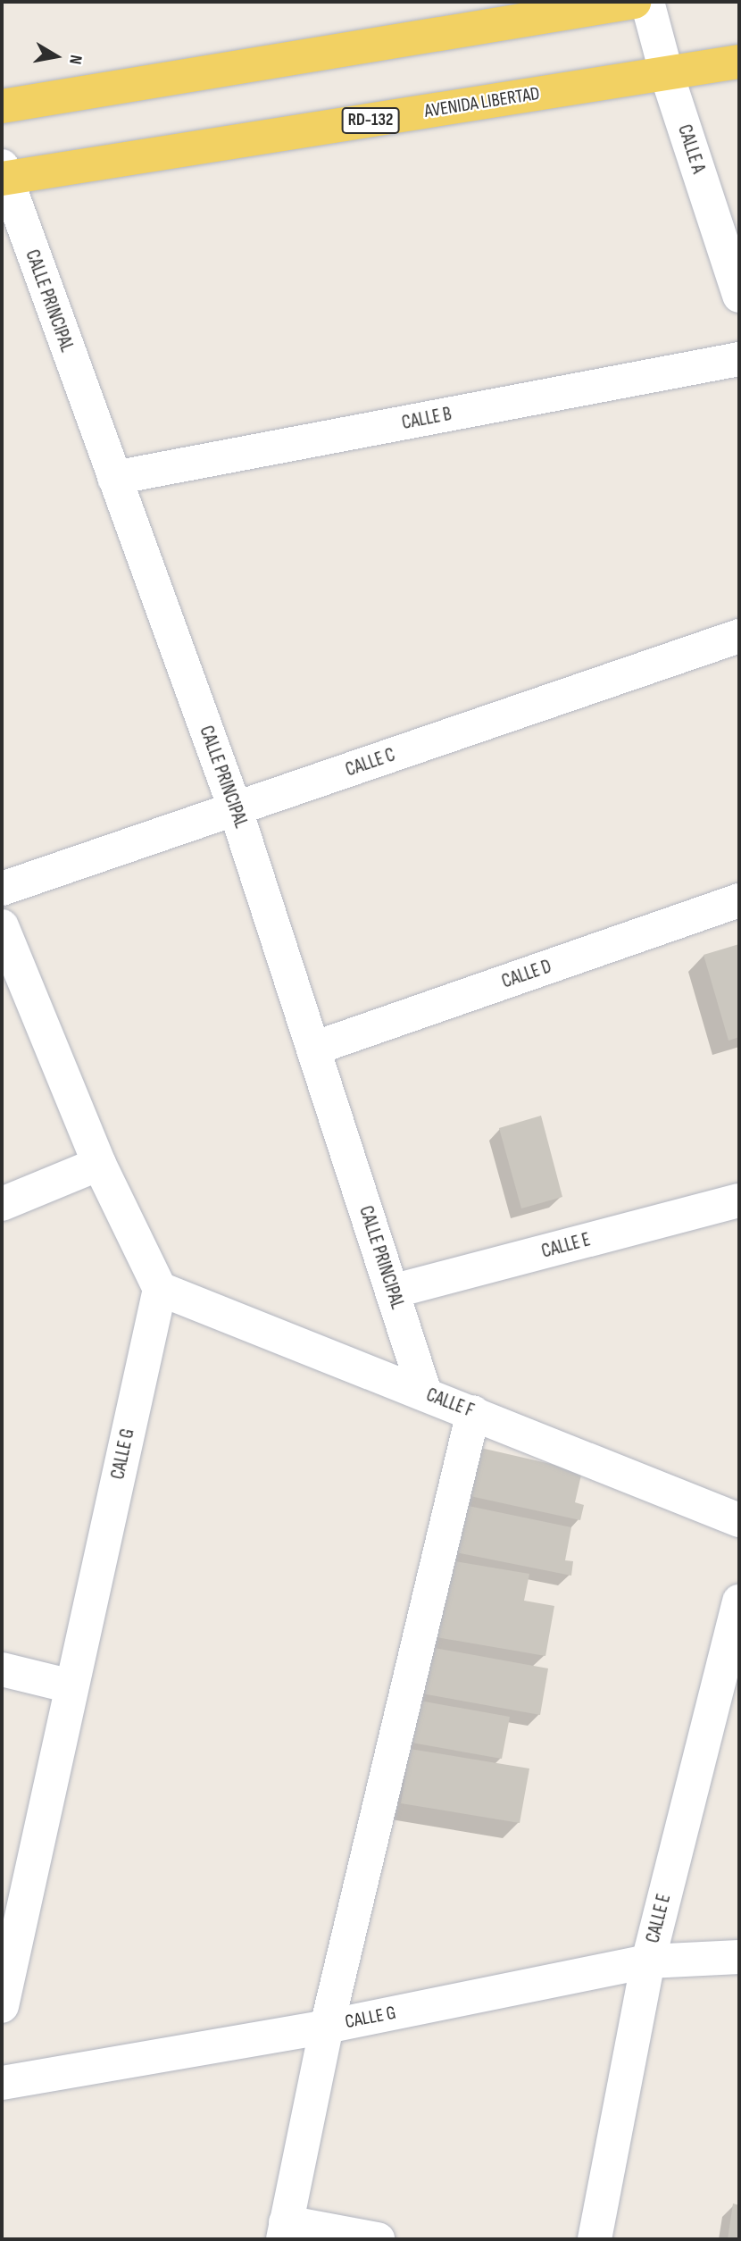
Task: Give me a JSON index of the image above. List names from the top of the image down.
{
  "streets": {
    "main road": ["AVENIDA LIBERTAD", "RD-132"],
    "street": [
      "CALLE A",
      "CALLE PRINCIPAL",
      "CALLE B",
      "CALLE C",
      "CALLE D",
      "CALLE E",
      "CALLE F",
      "CALLE G"
    ]
  },
  "crossings": [
    ["AVENIDA LIBERTAD", "CALLE A"],
    ["AVENIDA LIBERTAD", "CALLE PRINCIPAL"],
    ["CALLE PRINCIPAL", "CALLE B"],
    ["CALLE PRINCIPAL", "CALLE C"],
    ["CALLE PRINCIPAL", "CALLE D"],
    ["CALLE PRINCIPAL", "CALLE E"],
    ["CALLE PRINCIPAL", "CALLE F"],
    ["CALLE E", "CALLE G"],
    ["CALLE F", "CALLE G"]
  ],
  "north": "right"
}
